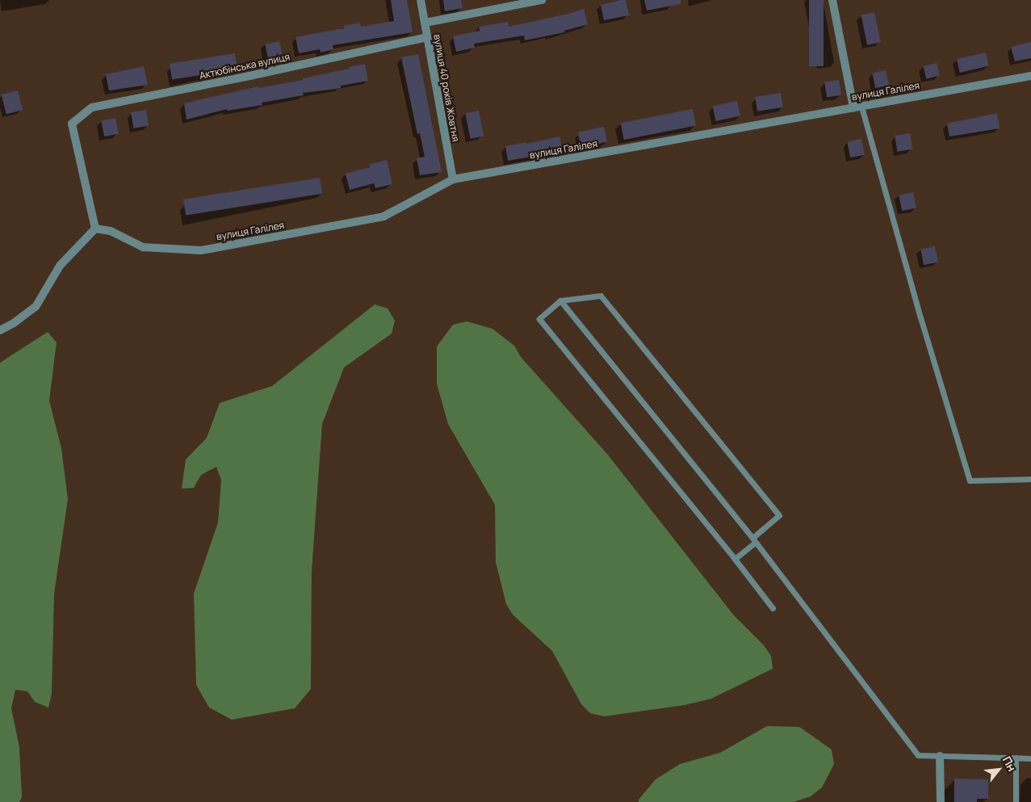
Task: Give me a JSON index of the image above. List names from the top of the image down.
{
  "streets": {
    "street": ["Актюбінська вулиця", "вулиця 40 років Жовтня", "вулиця Галілея"]
  },
  "crossings": [
    ["Актюбінська вулиця", "вулиця 40 років Жовтня"],
    ["Актюбінська вулиця", "вулиця Галілея"],
    ["вулиця 40 років Жовтня", "вулиця Галілея"]
  ],
  "north": "top right"
}
